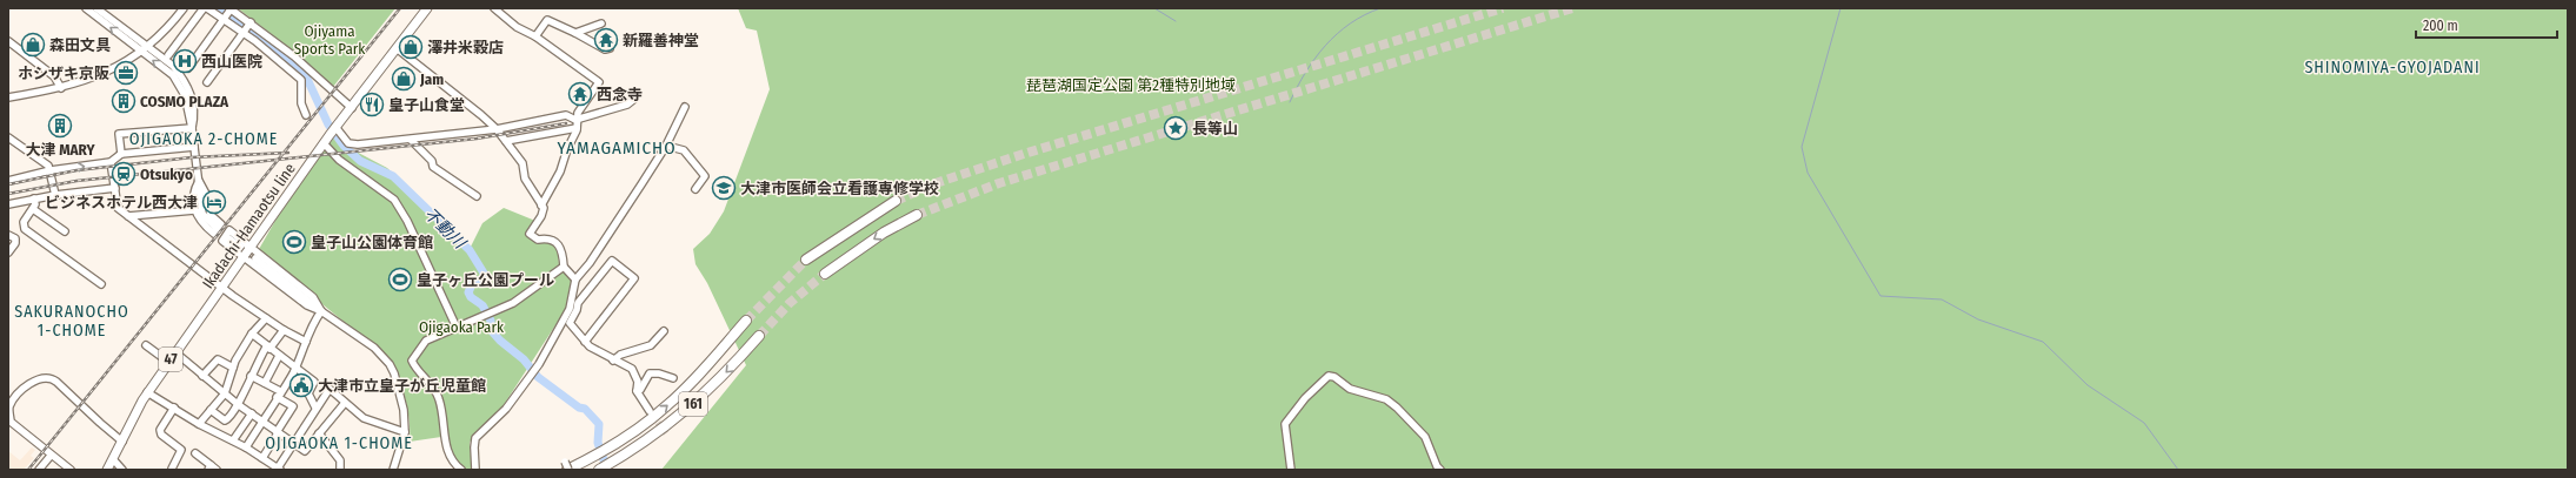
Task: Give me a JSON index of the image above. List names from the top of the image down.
{
  "streets": {
    "highway": ["161"],
    "main road": ["Ikadachi-Hamaotsu line", "47"]
  },
  "districts": [
    "SHINOMIYA-GYOJADANI",
    "OJIGAOKA 2-CHOME",
    "YAMAGAMICHO",
    "SAKURANOCHO 1-CHOME",
    "OJIGAOKA 1-CHOME"
  ],
  "water": ["不動川"],
  "parks": ["Ojiyama Sports Park", "琵琶湖国定公園 第2種特別地域", "Ojigaoka Park"],
  "places": {
    "temple": ["新羅善神堂", "西念寺"],
    "shop": ["森田文具", "澤井米穀店", "Jam"],
    "hospital": ["西山医院"],
    "office": ["ホシザキ京阪"],
    "building": ["COSMO PLAZA", "大津 MARY"],
    "restaurant": ["皇子山食堂"],
    "place": ["長等山"],
    "station": ["Otsukyo"],
    "school or university": ["大津市医師会立看護専修学校"],
    "hotel": ["ビジネスホテル西大津"],
    "sports": ["皇子山公園体育館", "皇子ヶ丘公園プール"],
    "public building": ["大津市立皇子が丘児童館"]
  },
  "scale_bar": "200 m"
}
